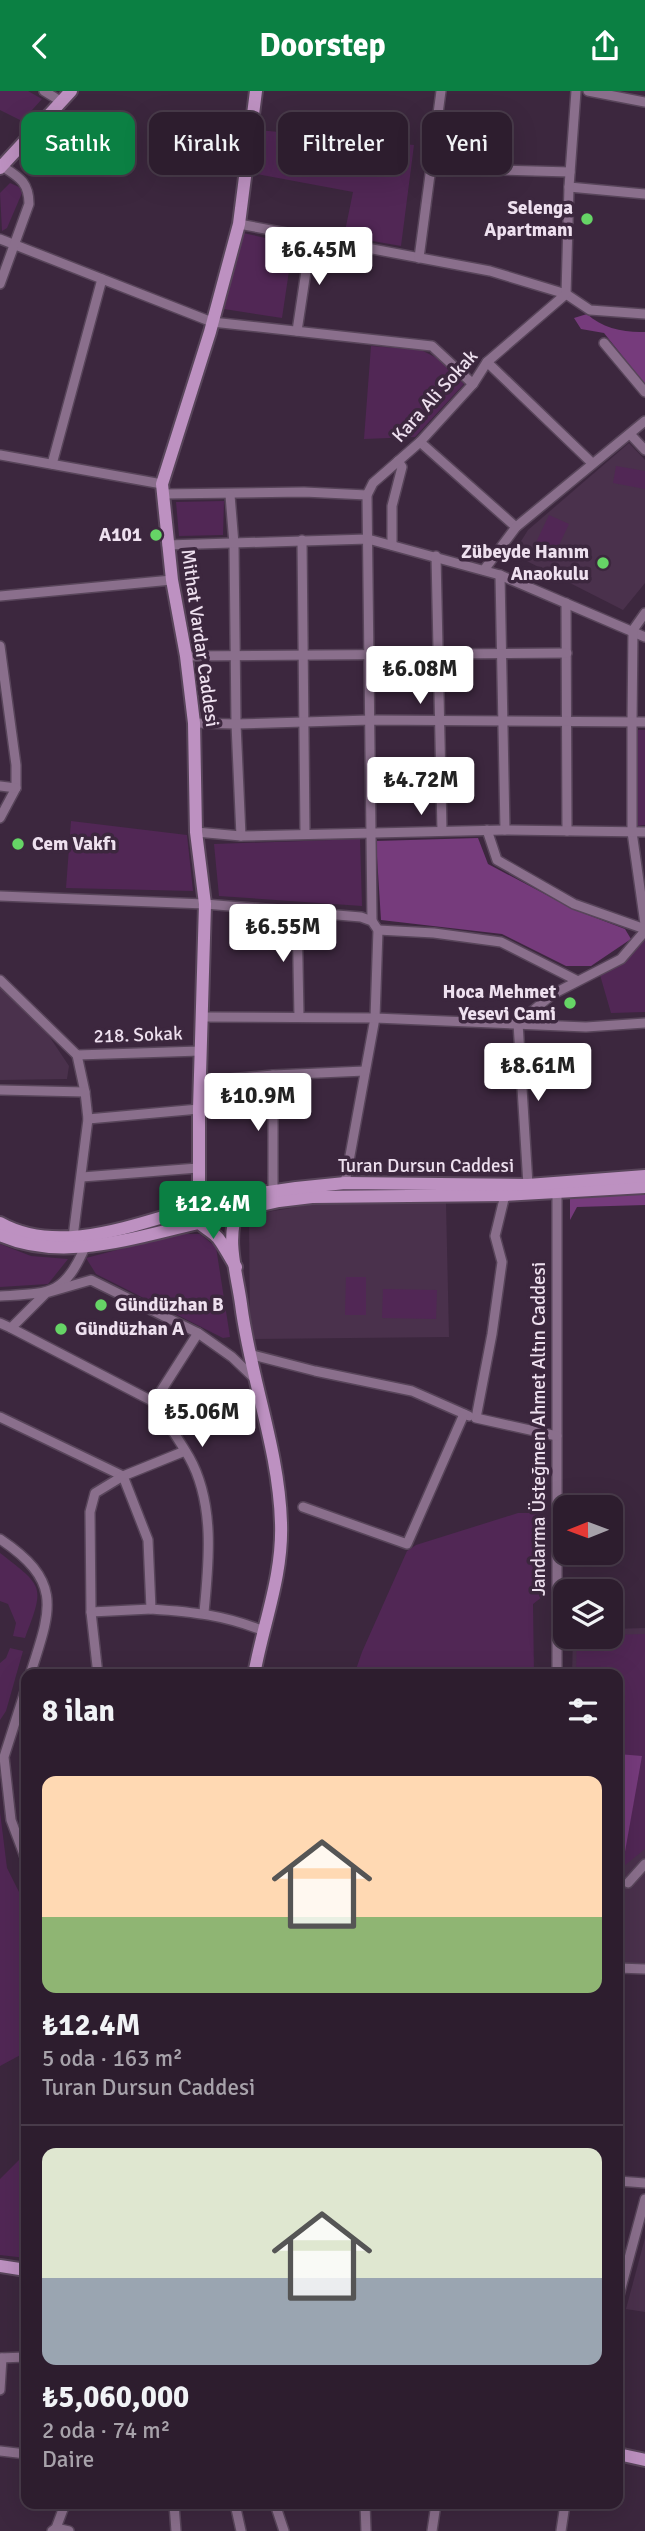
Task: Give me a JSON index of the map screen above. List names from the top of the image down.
{
  "streets": {
    "main road": ["Mithat Vardar Caddesi", "Turan Dursun Caddesi"],
    "street": ["Kara Ali Sokak", "218. Sokak", "Jandarma Üsteğmen Ahmet Altın Caddesi"]
  },
  "crossings": [
    ["Mithat Vardar Caddesi", "218. Sokak"],
    ["Mithat Vardar Caddesi", "Turan Dursun Caddesi"],
    ["Turan Dursun Caddesi", "Jandarma Üsteğmen Ahmet Altın Caddesi"]
  ],
  "places": [
    "Selenga Apartmanı",
    "A101",
    "Zübeyde Hanım Anaokulu",
    "Cem Vakfı",
    "Hoca Mehmet Yesevi Cami",
    "Gündüzhan B",
    "Gündüzhan A"
  ],
  "north": "left",
  "page": {
    "header": "Doorstep",
    "chip": [
      "Satılık",
      "Kiralık",
      "Filtreler",
      "Yeni"
    ],
    "price": [
      "₺6.45M",
      "₺6.08M",
      "₺4.72M",
      "₺6.55M",
      "₺8.61M",
      "₺10.9M",
      "₺12.4M",
      "₺5.06M"
    ],
    "heading": "8 ilan",
    "list": [
      {
        "name": "₺12.4M",
        "note": "5 oda · 163 m² · Turan Dursun Caddesi"
      },
      {
        "name": "₺5,060,000",
        "note": "2 oda · 74 m² · Daire"
      }
    ]
  }
}
